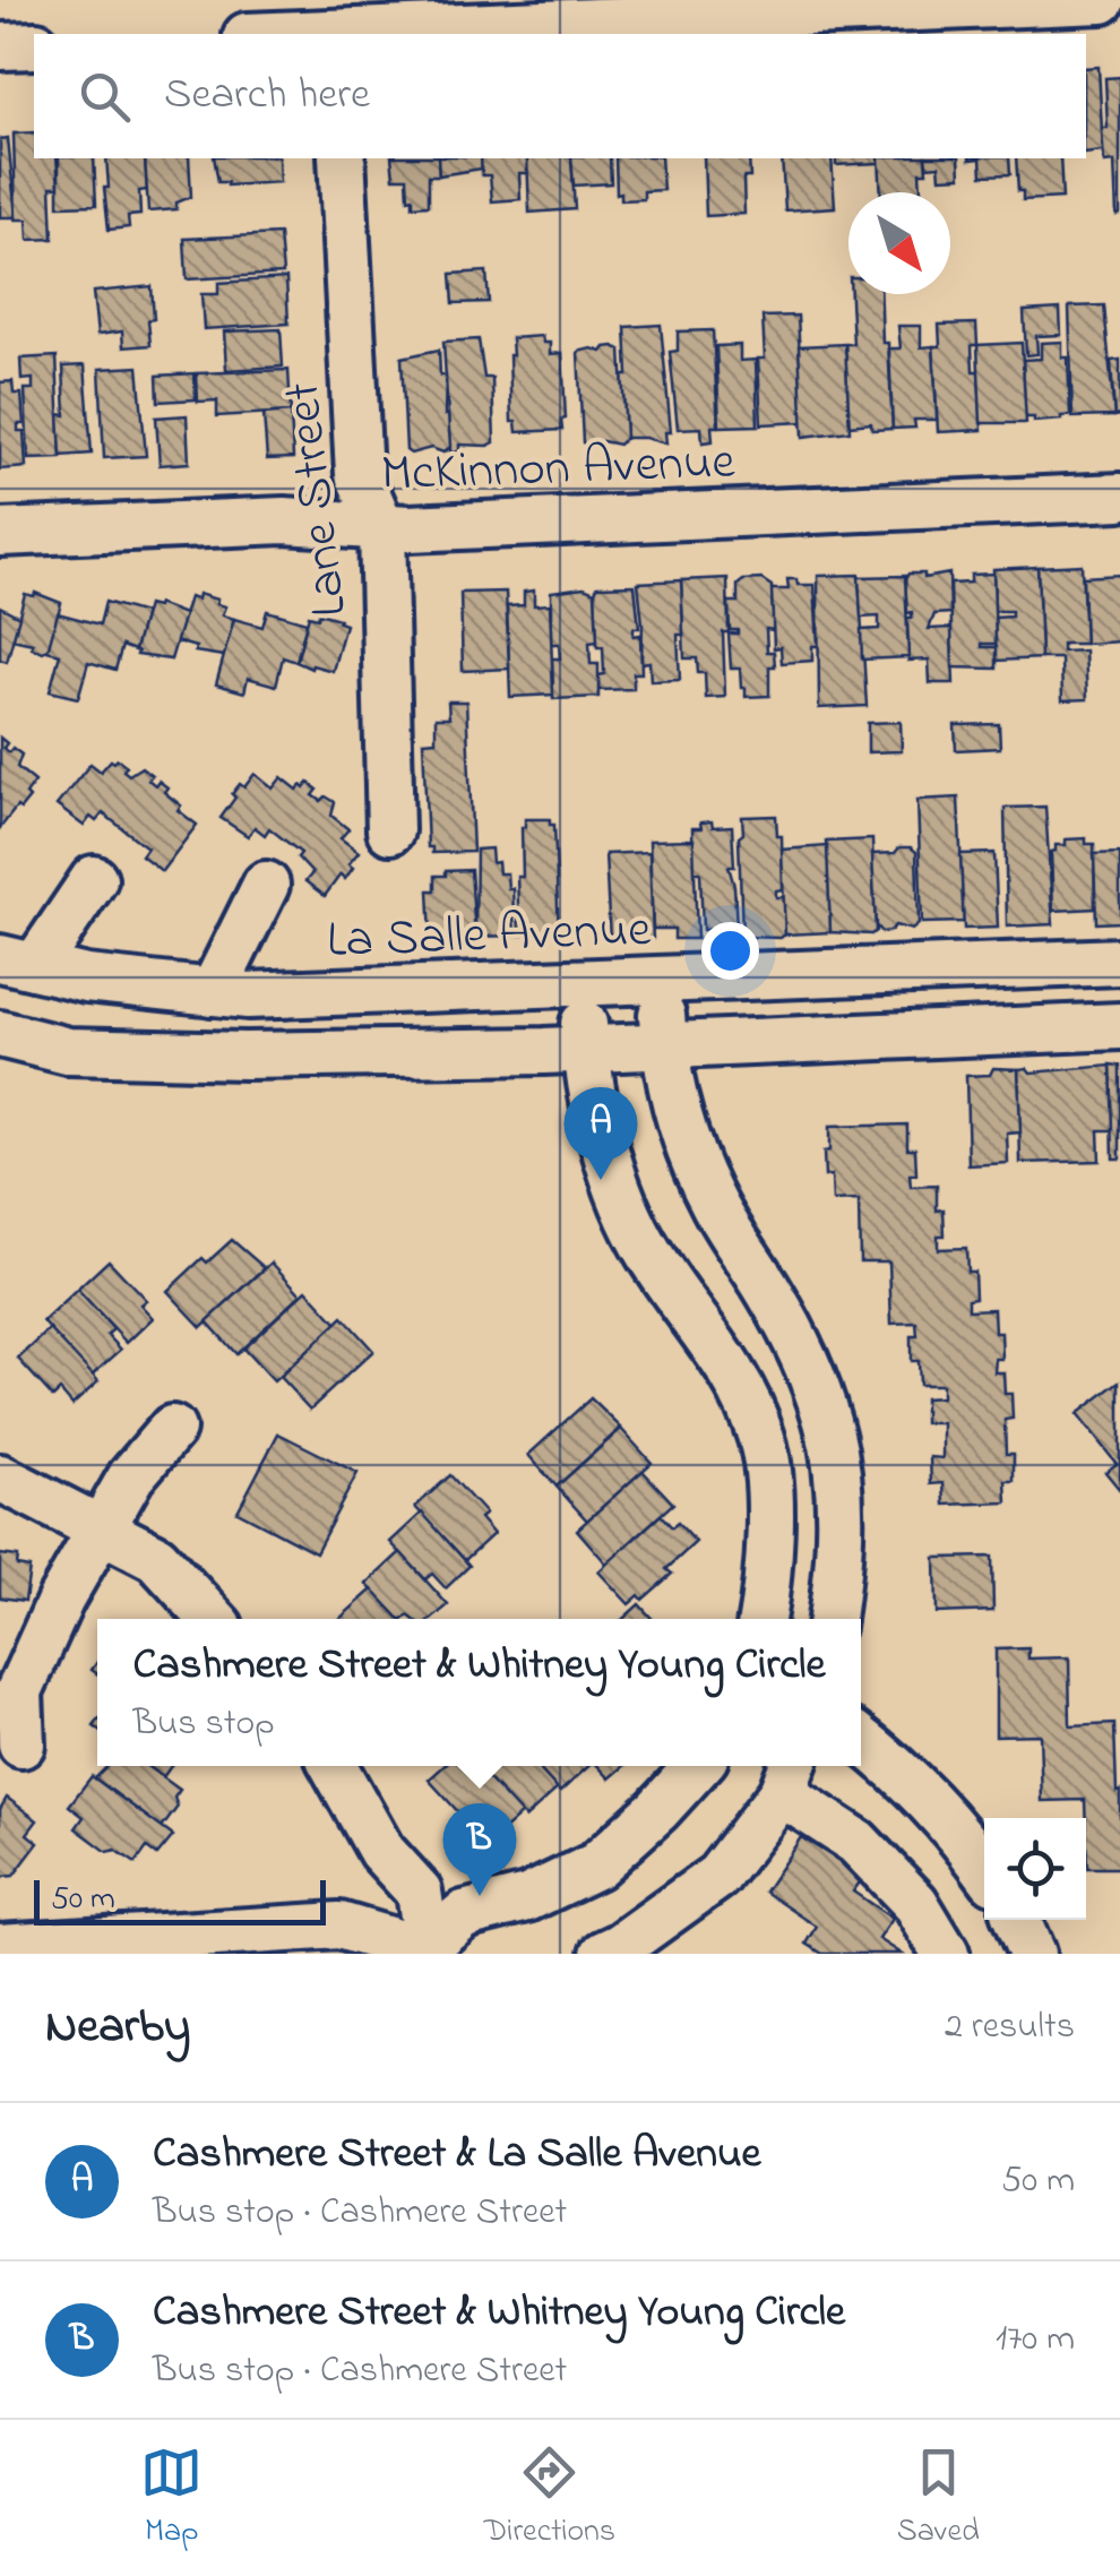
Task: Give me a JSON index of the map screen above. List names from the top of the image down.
{
  "streets": {
    "street": ["McKinnon Avenue", "Lane Street", "La Salle Avenue"]
  },
  "crossings": [
    ["McKinnon Avenue", "Lane Street"]
  ],
  "scale_bar": "50 m",
  "north": "bottom right",
  "page": {
    "search": "Search here",
    "pins": ["A", "B"],
    "popup": ["Cashmere Street & Whitney Young Circle", "Bus stop"],
    "scale": "50 m",
    "heading": ["Nearby", "2 results"],
    "list": [
      {
        "mark": "A",
        "name": "Cashmere Street & La Salle Avenue",
        "note": "Bus stop · Cashmere Street",
        "value": "50 m"
      },
      {
        "mark": "B",
        "name": "Cashmere Street & Whitney Young Circle",
        "note": "Bus stop · Cashmere Street",
        "value": "170 m"
      }
    ],
    "nav": ["Map", "Directions", "Saved"]
  }
}
